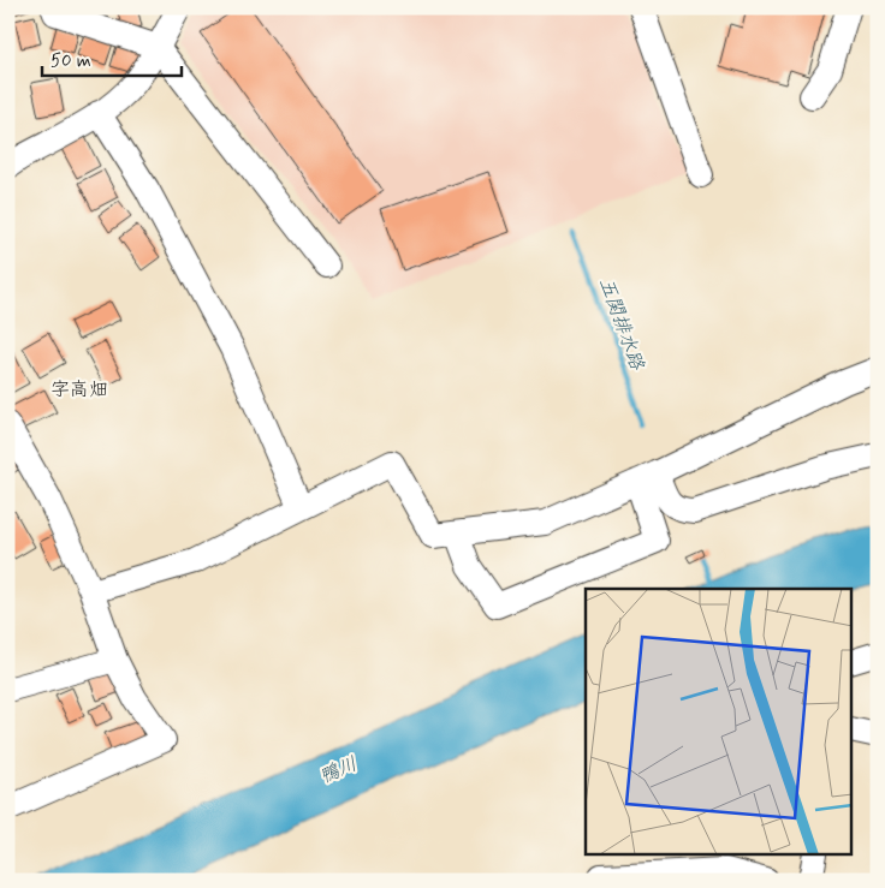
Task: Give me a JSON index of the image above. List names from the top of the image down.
{
  "districts": ["字高畑"],
  "water": ["五関排水路", "鴨川"],
  "scale_bar": "50 m"
}
